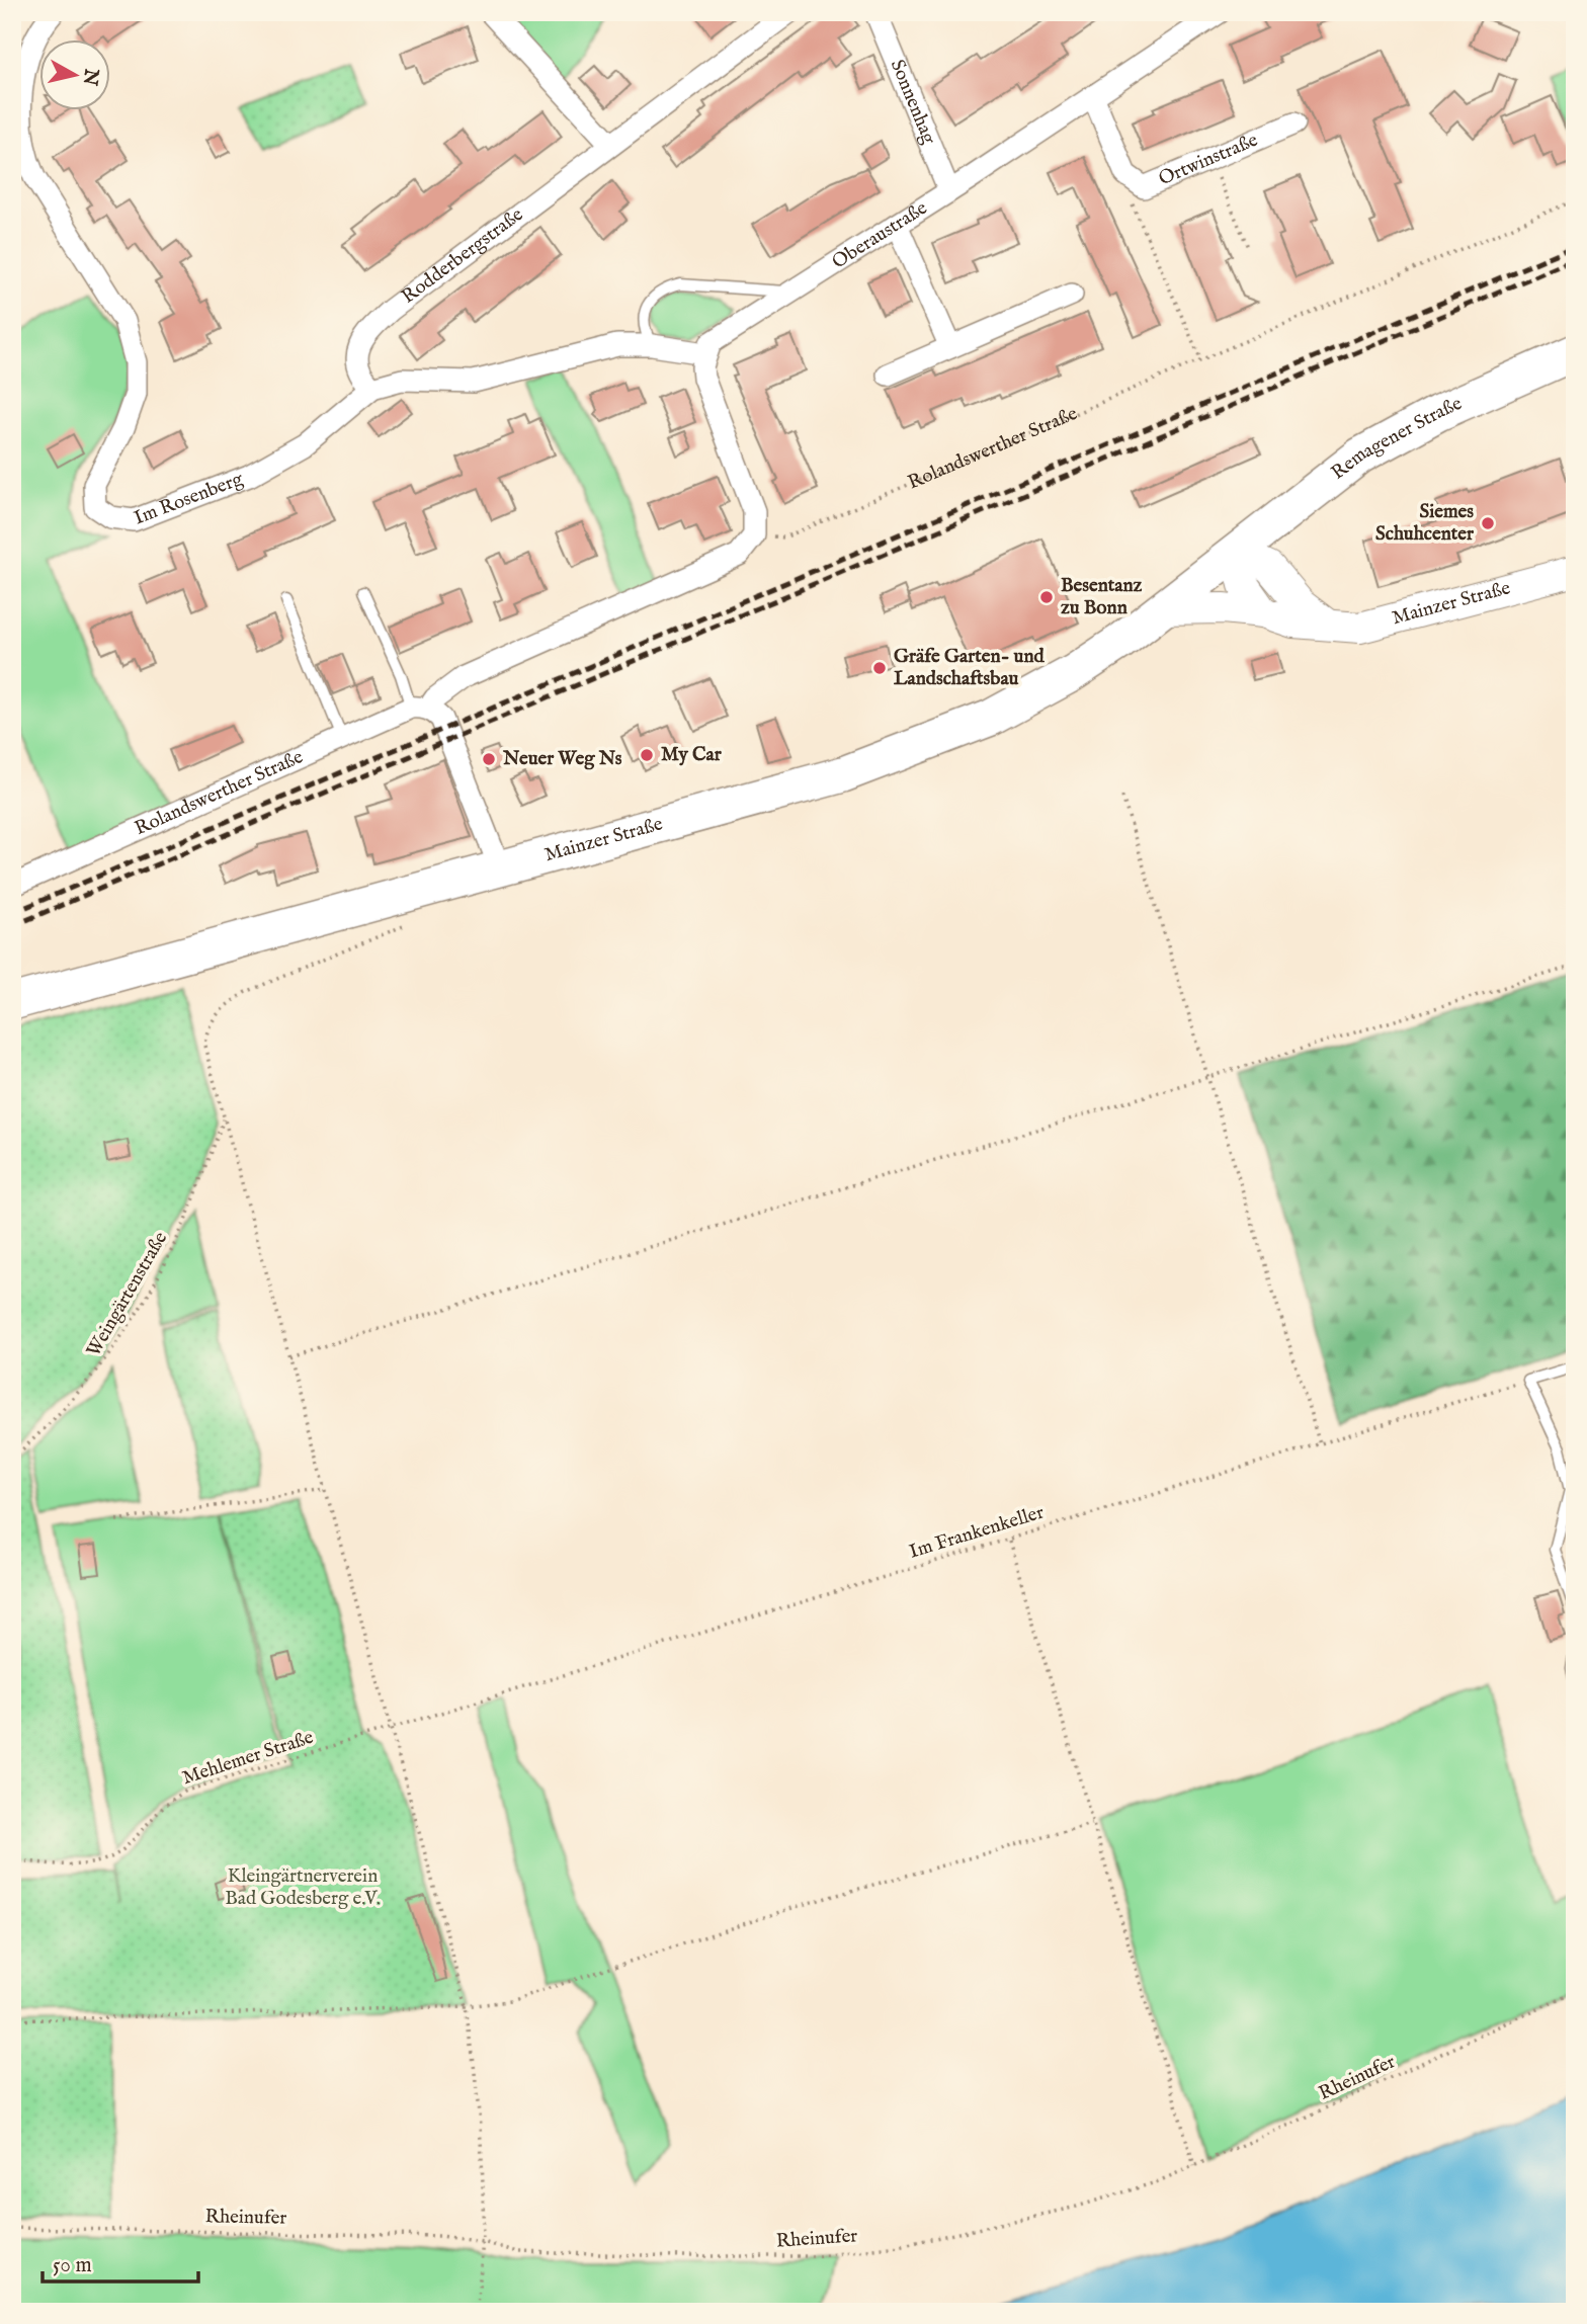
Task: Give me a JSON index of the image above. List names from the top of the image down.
{
  "streets": {
    "main road": ["Remagener Straße", "Mainzer Straße"],
    "street": [
      "Sonnenhag",
      "Ortwinstraße",
      "Oberaustraße",
      "Rodderbergstraße",
      "Rolandswerther Straße",
      "Im Rosenberg"
    ],
    "path": [
      "Weingärtenstraße",
      "Im Frankenkeller",
      "Mehlemer Straße",
      "Rheinufer"
    ]
  },
  "crossings": [
    ["Sonnenhag", "Oberaustraße"],
    ["Ortwinstraße", "Oberaustraße"],
    ["Oberaustraße", "Im Rosenberg"],
    ["Rodderbergstraße", "Im Rosenberg"],
    ["Remagener Straße", "Mainzer Straße"],
    ["Im Frankenkeller", "Mehlemer Straße"]
  ],
  "parks": ["Kleingärtnerverein Bad Godesberg e.V."],
  "places": [
    "Siemes Schuhcenter",
    "Besentanz zu Bonn",
    "Gräfe Garten- und Landschaftsbau",
    "My Car",
    "Neuer Weg Ns"
  ],
  "scale_bar": "50 m",
  "north": "right"
}
